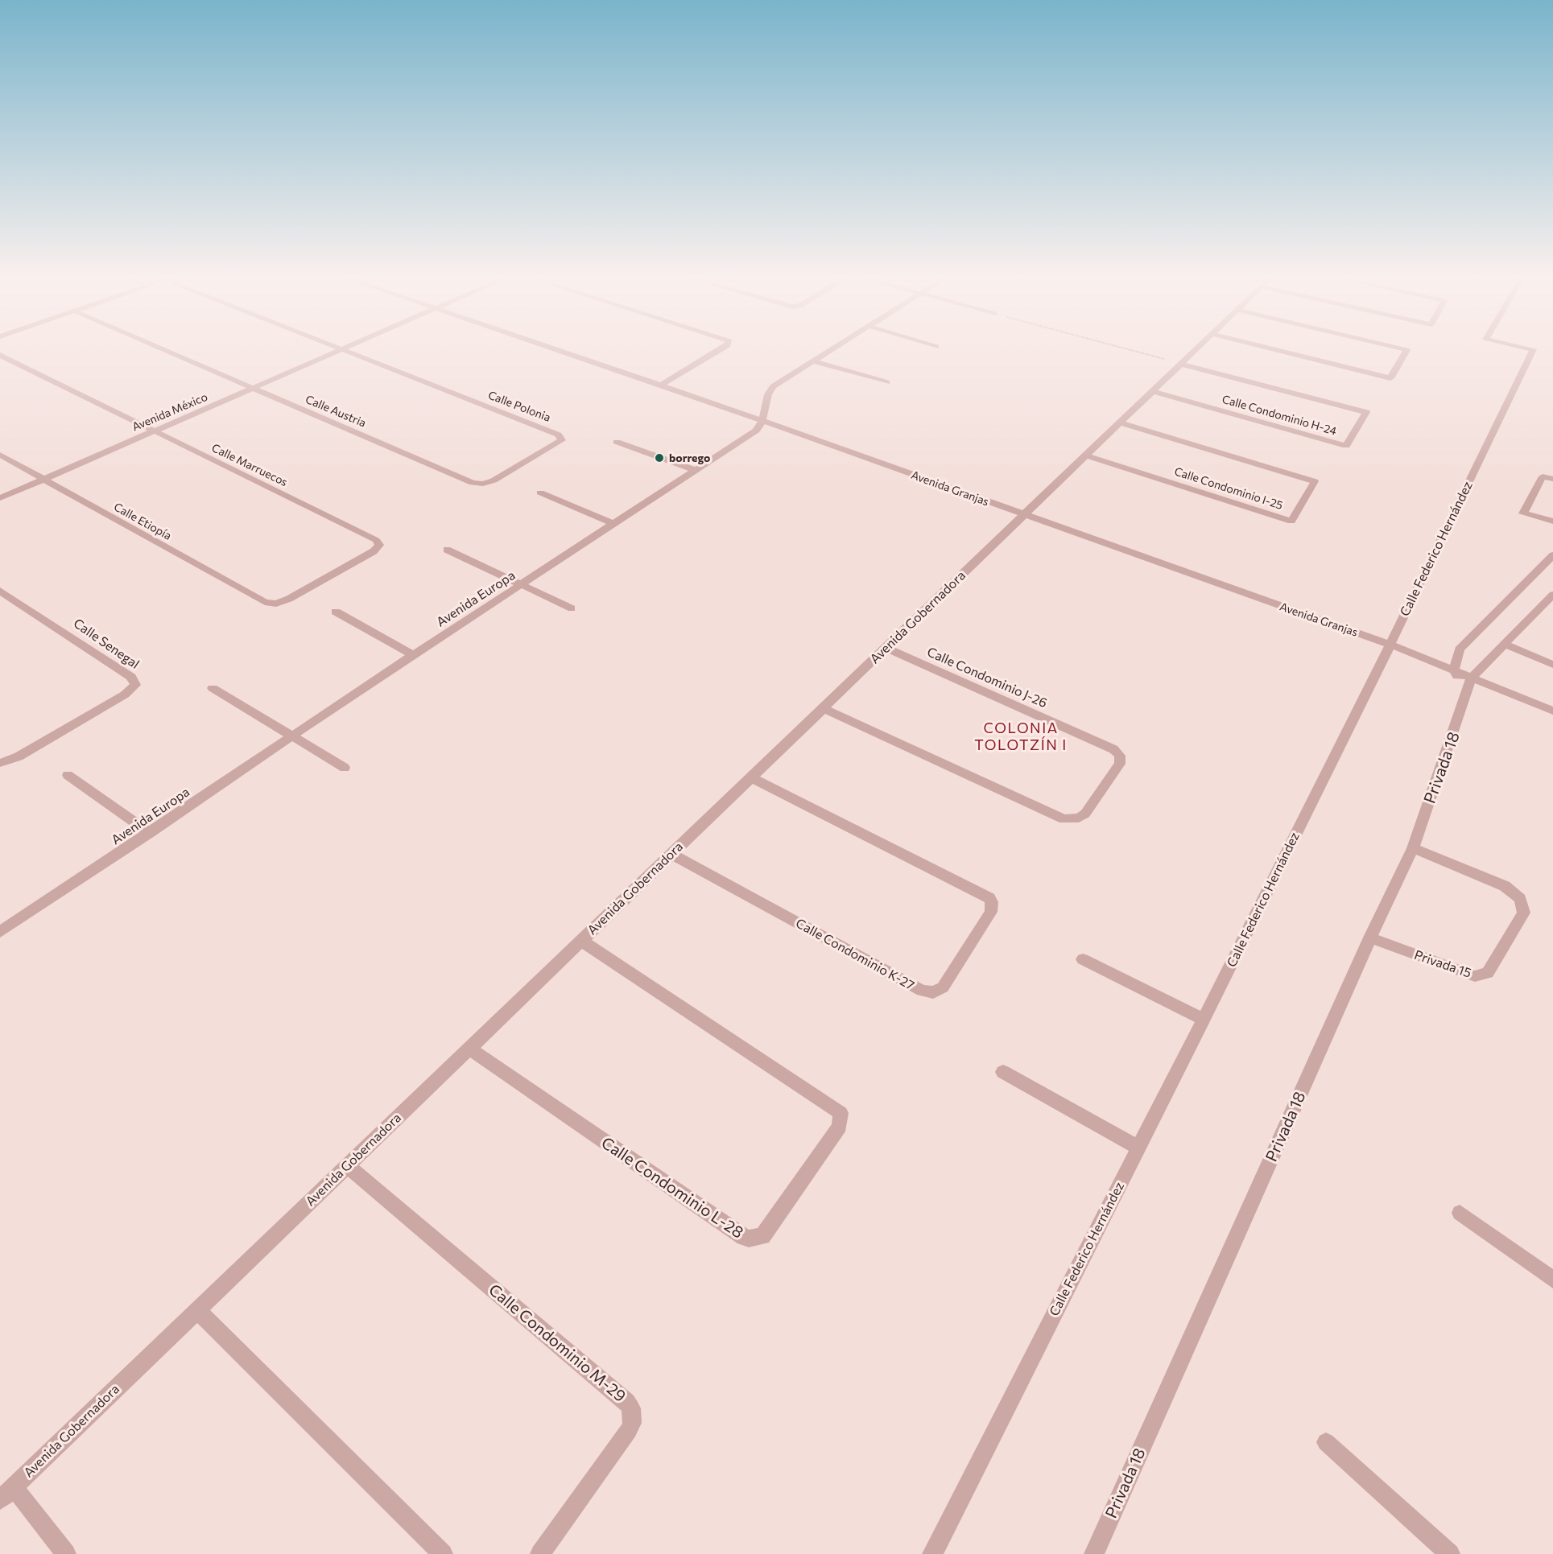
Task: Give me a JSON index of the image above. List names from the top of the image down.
{
  "streets": {
    "street": [
      "Calle Polonia",
      "Calle Austria",
      "Avenida México",
      "Calle Condominio H-24",
      "Calle Marruecos",
      "Avenida Granjas",
      "Calle Condominio I-25",
      "Calle Etiopía",
      "Calle Federico Hernández",
      "Avenida Europa",
      "Avenida Gobernadora",
      "Calle Senegal",
      "Calle Condominio J-26",
      "Privada 18",
      "Calle Condominio K-27",
      "Privada 15",
      "Calle Condominio L-28",
      "Calle Condominio M-29"
    ]
  },
  "crossings": [
    ["Calle Polonia", "Calle Austria"],
    ["Calle Polonia", "Avenida México"],
    ["Calle Austria", "Avenida México"],
    ["Avenida México", "Calle Marruecos"],
    ["Avenida México", "Calle Etiopía"],
    ["Calle Condominio H-24", "Avenida Gobernadora"],
    ["Calle Marruecos", "Calle Etiopía"],
    ["Avenida Granjas", "Calle Federico Hernández"],
    ["Avenida Granjas", "Avenida Europa"],
    ["Avenida Granjas", "Avenida Gobernadora"],
    ["Avenida Granjas", "Privada 18"],
    ["Calle Condominio I-25", "Avenida Gobernadora"],
    ["Avenida Gobernadora", "Calle Condominio J-26"],
    ["Avenida Gobernadora", "Calle Condominio K-27"],
    ["Avenida Gobernadora", "Calle Condominio L-28"],
    ["Avenida Gobernadora", "Calle Condominio M-29"],
    ["Privada 18", "Privada 15"]
  ],
  "districts": ["COLONIA TOLOTZÍN I"],
  "places": ["borrego"]
}
